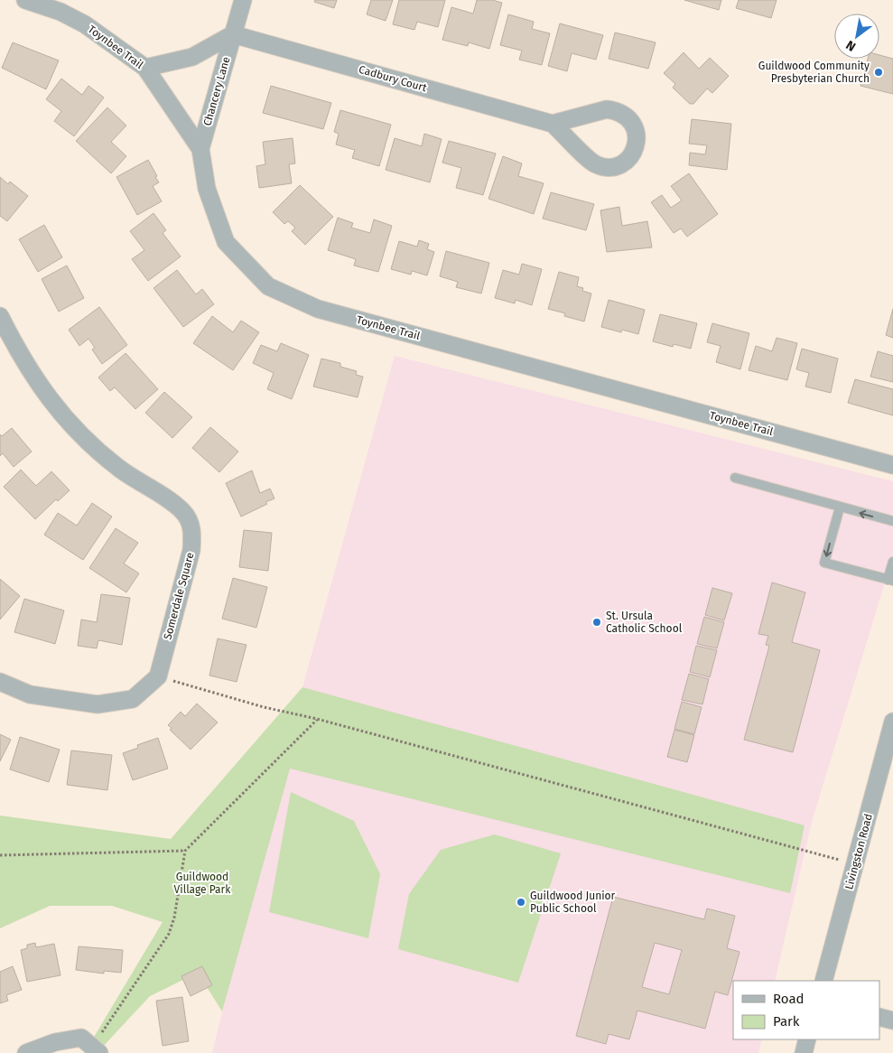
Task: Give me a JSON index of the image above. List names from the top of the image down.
{
  "streets": {
    "street": [
      "Toynbee Trail",
      "Cadbury Court",
      "Chancery Lane",
      "Somerdale Square",
      "Livingston Road"
    ]
  },
  "crossings": [
    ["Toynbee Trail", "Chancery Lane"],
    ["Cadbury Court", "Chancery Lane"]
  ],
  "parks": ["Guildwood Village Park"],
  "places": ["Guildwood Community Presbyterian Church", "St. Ursula Catholic School", "Guildwood Junior Public School"],
  "legend": ["Road", "Park"],
  "north": "bottom left"
}
